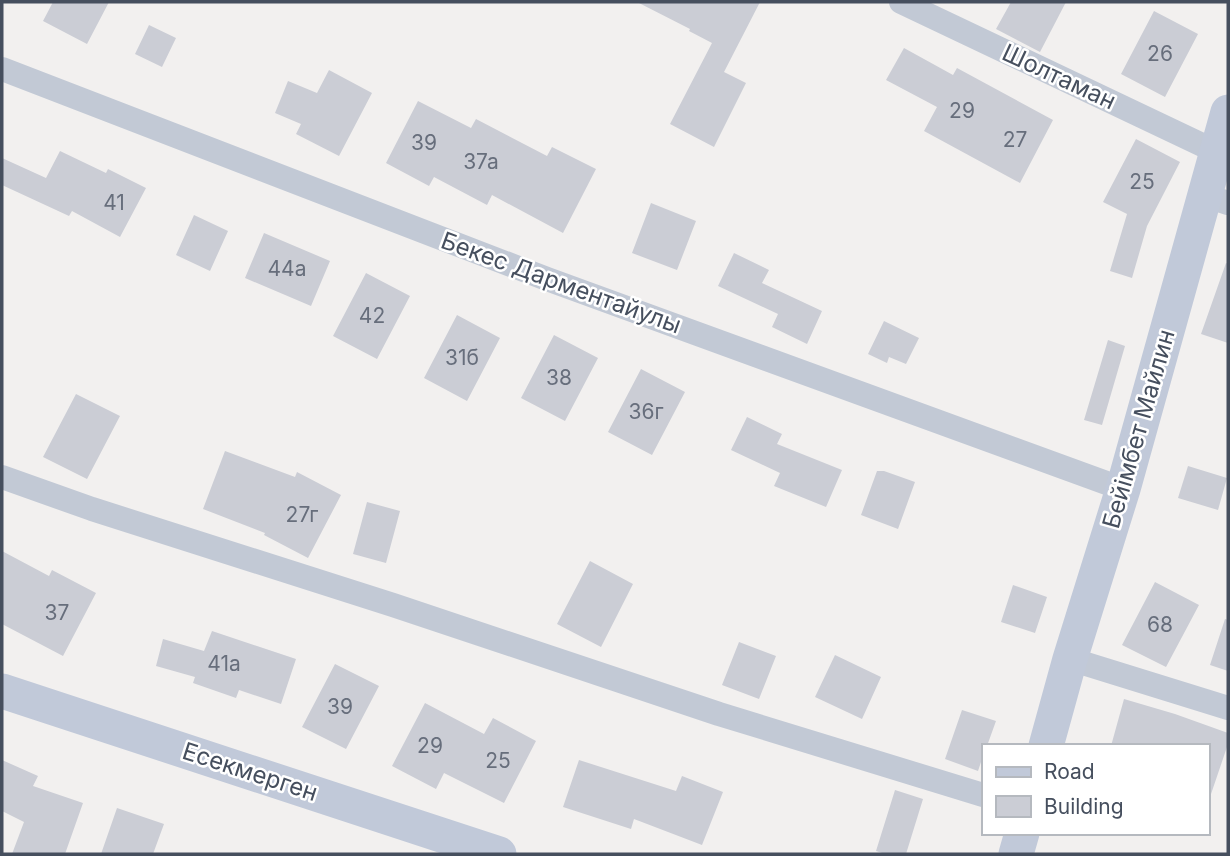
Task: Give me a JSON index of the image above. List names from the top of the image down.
{
  "streets": {
    "street": [
      "Шолтаман",
      "Бекес Дарментайулы",
      "Бейімбет Майлин",
      "Eсекмерген"
    ]
  },
  "crossings": [
    ["Шолтаман", "Бейімбет Майлин"],
    ["Бекес Дарментайулы", "Бейімбет Майлин"]
  ],
  "house_numbers": [
    "26",
    "29",
    "27",
    "39",
    "37а",
    "25",
    "41",
    "44а",
    "42",
    "31б",
    "38",
    "36г",
    "27г",
    "37",
    "68",
    "41а",
    "39",
    "29",
    "25"
  ],
  "legend": ["Road", "Building"]
}
